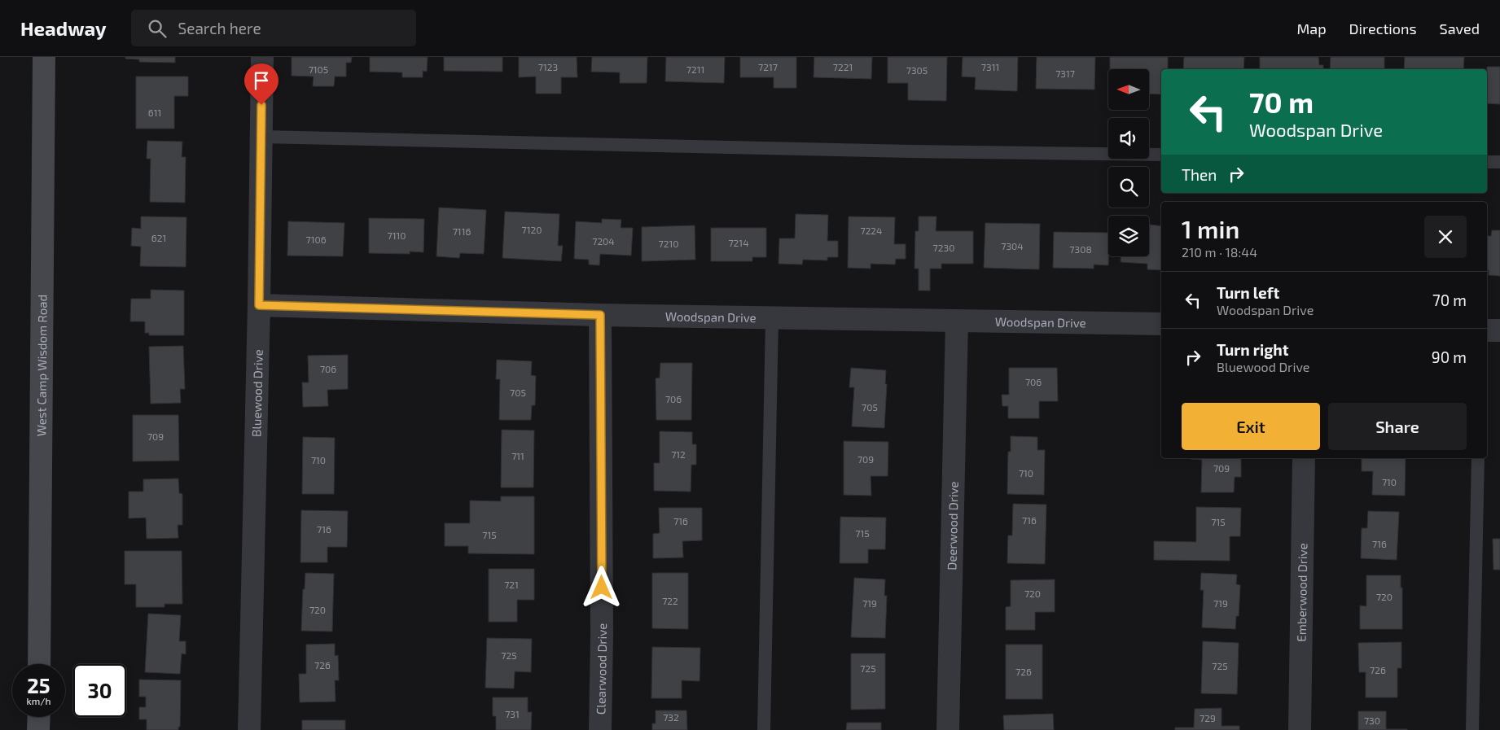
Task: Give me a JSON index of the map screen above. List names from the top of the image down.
{
  "streets": {
    "main road": ["West Camp Wisdom Road"],
    "street": [
      "Woodspan Drive",
      "Bluewood Drive",
      "Deerwood Drive",
      "Emberwood Drive",
      "Clearwood Drive"
    ]
  },
  "crossings": [
    ["Woodspan Drive", "Bluewood Drive"],
    ["Woodspan Drive", "Deerwood Drive"],
    ["Woodspan Drive", "Clearwood Drive"]
  ],
  "house_numbers": [
    "7123",
    "7217",
    "7221",
    "7311",
    "7105",
    "7211",
    "7305",
    "7317",
    "611",
    "7120",
    "7224",
    "7116",
    "7110",
    "621",
    "7106",
    "7204",
    "7214",
    "7210",
    "7304",
    "7230",
    "7308",
    "706",
    "706",
    "705",
    "706",
    "705",
    "709",
    "712",
    "711",
    "709",
    "710",
    "709",
    "710",
    "710",
    "716",
    "716",
    "715",
    "716",
    "715",
    "715",
    "716",
    "721",
    "720",
    "720",
    "722",
    "719",
    "719",
    "720",
    "725",
    "726",
    "725",
    "725",
    "726",
    "726",
    "731",
    "732",
    "729",
    "730"
  ],
  "north": "left",
  "page": {
    "header": "Headway",
    "search": "Search here",
    "nav": ["Map", "Directions", "Saved"],
    "turn": ["70 m", "Woodspan Drive"],
    "then": "Then",
    "heading": ["1 min", "210 m · 18:44"],
    "list": [
      {
        "name": "Turn left",
        "note": "Woodspan Drive",
        "value": "70 m"
      },
      {
        "name": "Turn right",
        "note": "Bluewood Drive",
        "value": "90 m"
      }
    ],
    "buttons": ["Exit", "Share"],
    "speed": "25 km/h",
    "limit": "30"
  }
}
